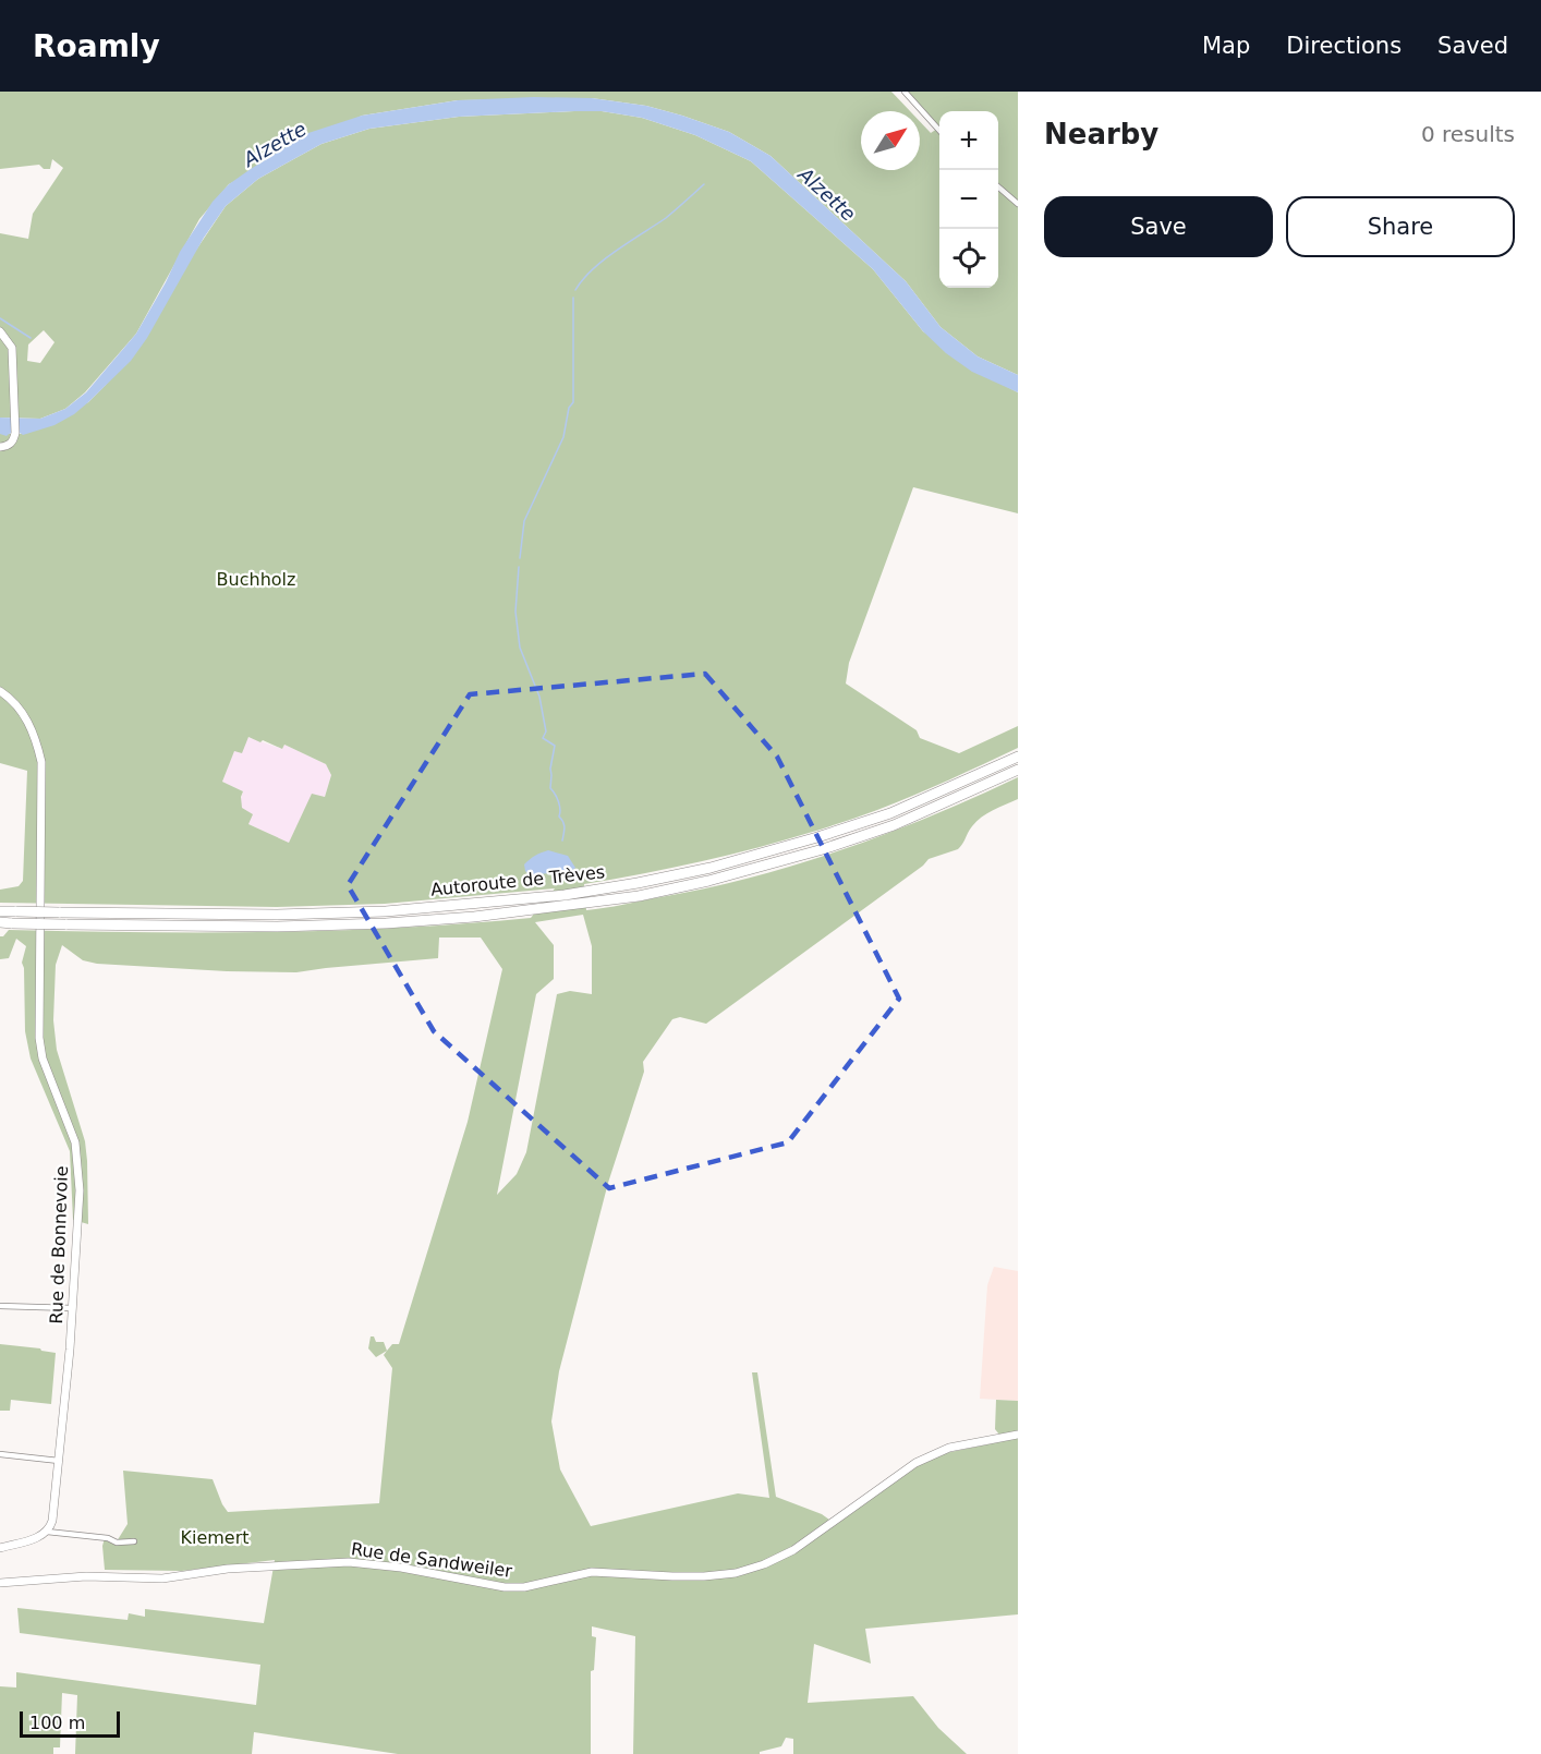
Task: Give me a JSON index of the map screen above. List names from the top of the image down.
{
  "streets": {
    "highway": ["Autoroute de Trèves"],
    "main road": ["Rue de Bonnevoie", "Rue de Sandweiler"]
  },
  "water": ["Alzette"],
  "parks": ["Buchholz", "Kiemert"],
  "scale_bar": "100 m",
  "north": "top right",
  "page": {
    "header": "Roamly",
    "nav": ["Map", "Directions", "Saved"],
    "heading": ["Nearby", "0 results"],
    "map_buttons": ["+", "−"],
    "buttons": ["Save", "Share"],
    "scale": "100 m"
  }
}
